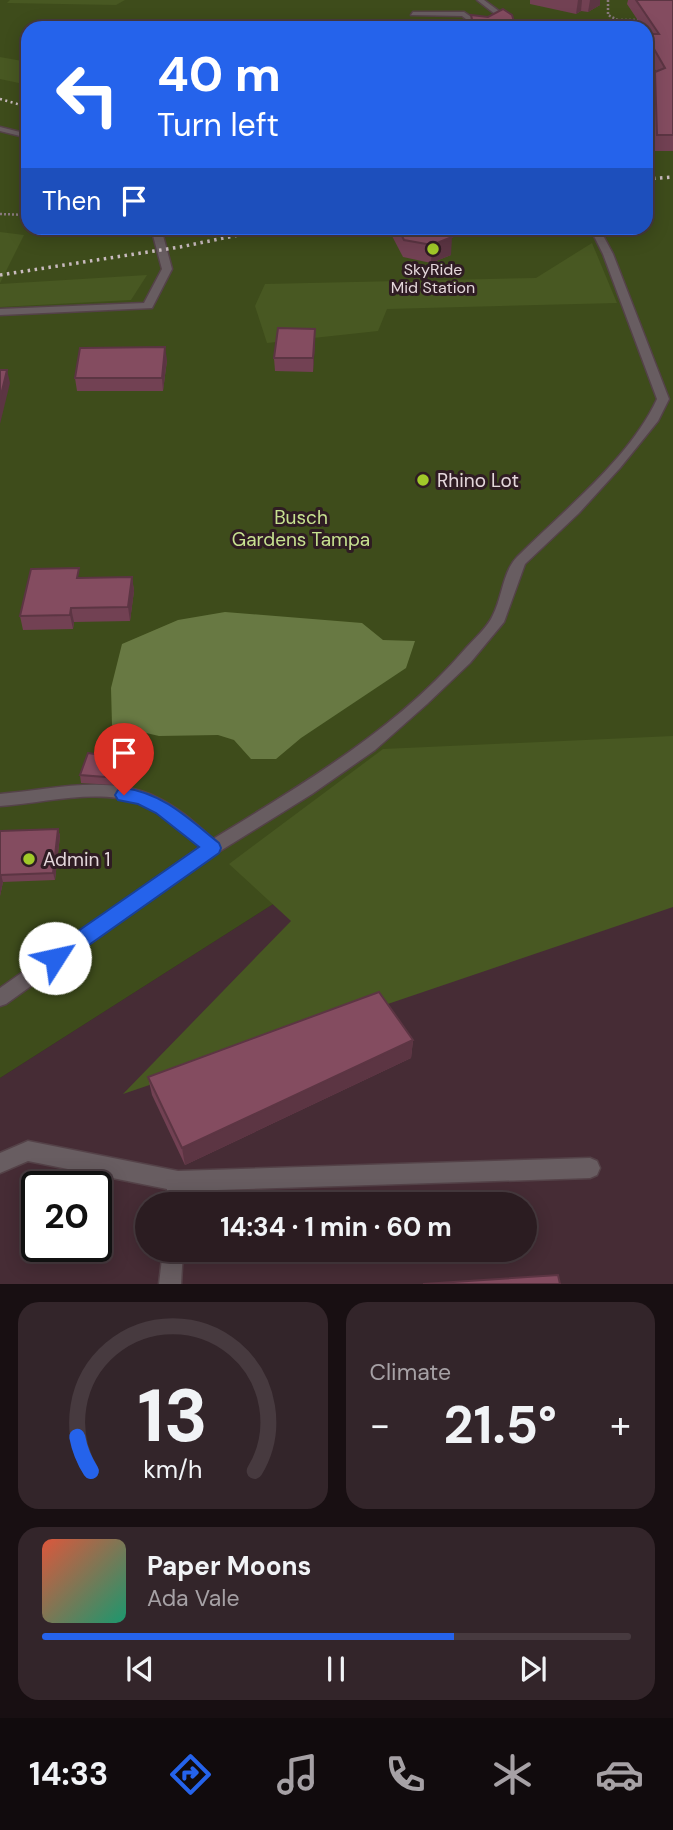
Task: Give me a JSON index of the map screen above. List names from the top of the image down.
{
  "parks": ["Busch Gardens Tampa"],
  "places": ["SkyRide Mid Station", "Rhino Lot", "Admin 1"],
  "page": {
    "turn": ["40 m", "Turn left"],
    "then": "Then",
    "limit": "20",
    "trip": "14:34 · 1 min · 60 m",
    "tile": "Climate",
    "heat": ["−", "21.5°", "+"],
    "song": ["Paper Moons", "Ada Vale"],
    "tabs": "14:33",
    "gauge": ["13", "km/h"]
  }
}
